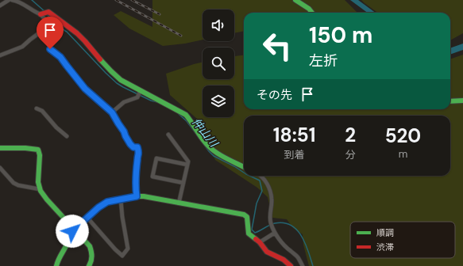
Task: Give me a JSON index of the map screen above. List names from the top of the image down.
{
  "water": ["仲山川"],
  "legend": ["順調", "渋滞"],
  "page": {
    "turn": ["150 m", "左折"],
    "then": "その先",
    "eta": [
      "18:51",
      "到着",
      "2",
      "分",
      "520",
      "m"
    ]
  }
}
